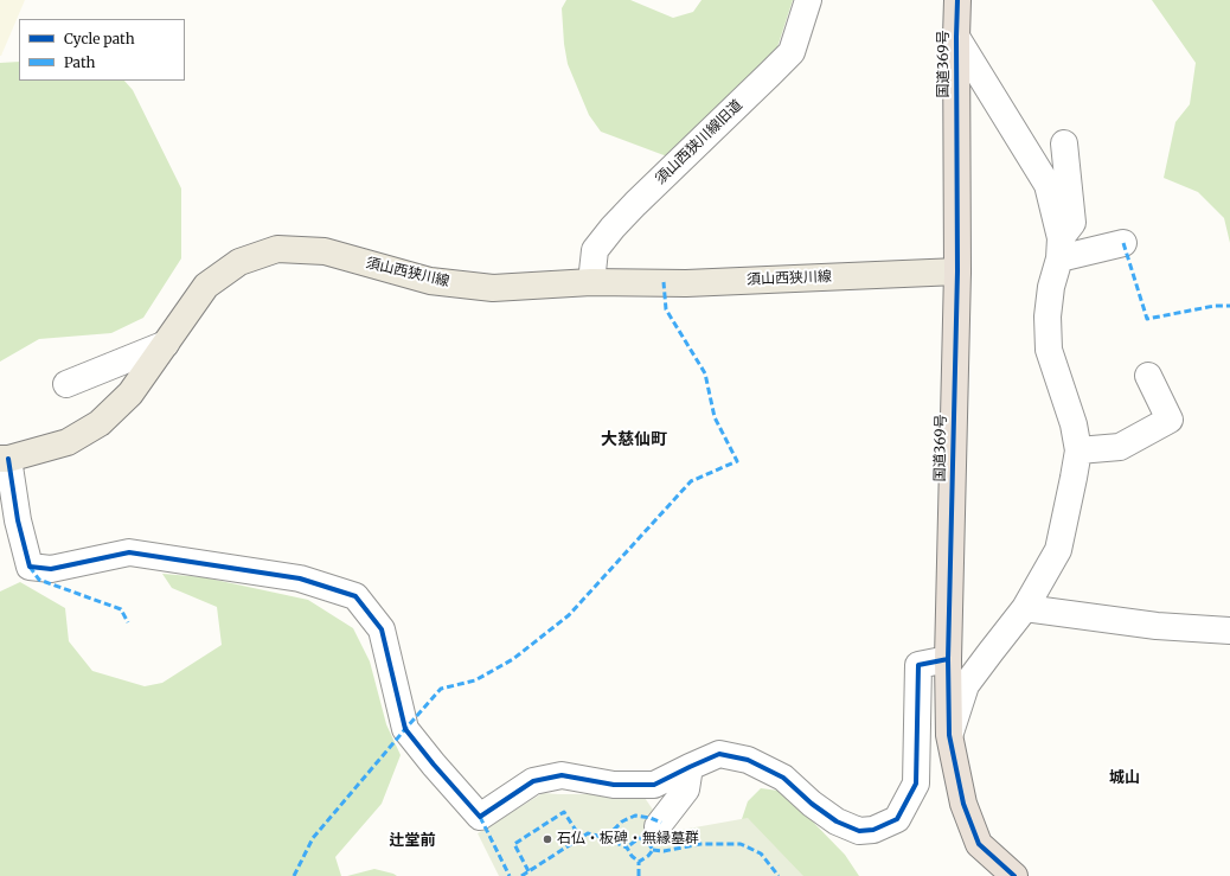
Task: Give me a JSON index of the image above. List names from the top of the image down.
{
  "streets": {
    "highway": ["国道369号"],
    "main road": ["須山西狭川線"],
    "street": ["須山西狭川線旧道"]
  },
  "crossings": [
    ["国道369号", "須山西狭川線"],
    ["須山西狭川線旧道", "須山西狭川線"]
  ],
  "districts": ["大慈仙町", "城山", "辻堂前"],
  "places": ["石仏・板碑・無縁墓群"],
  "legend": ["Cycle path", "Path"]
}
